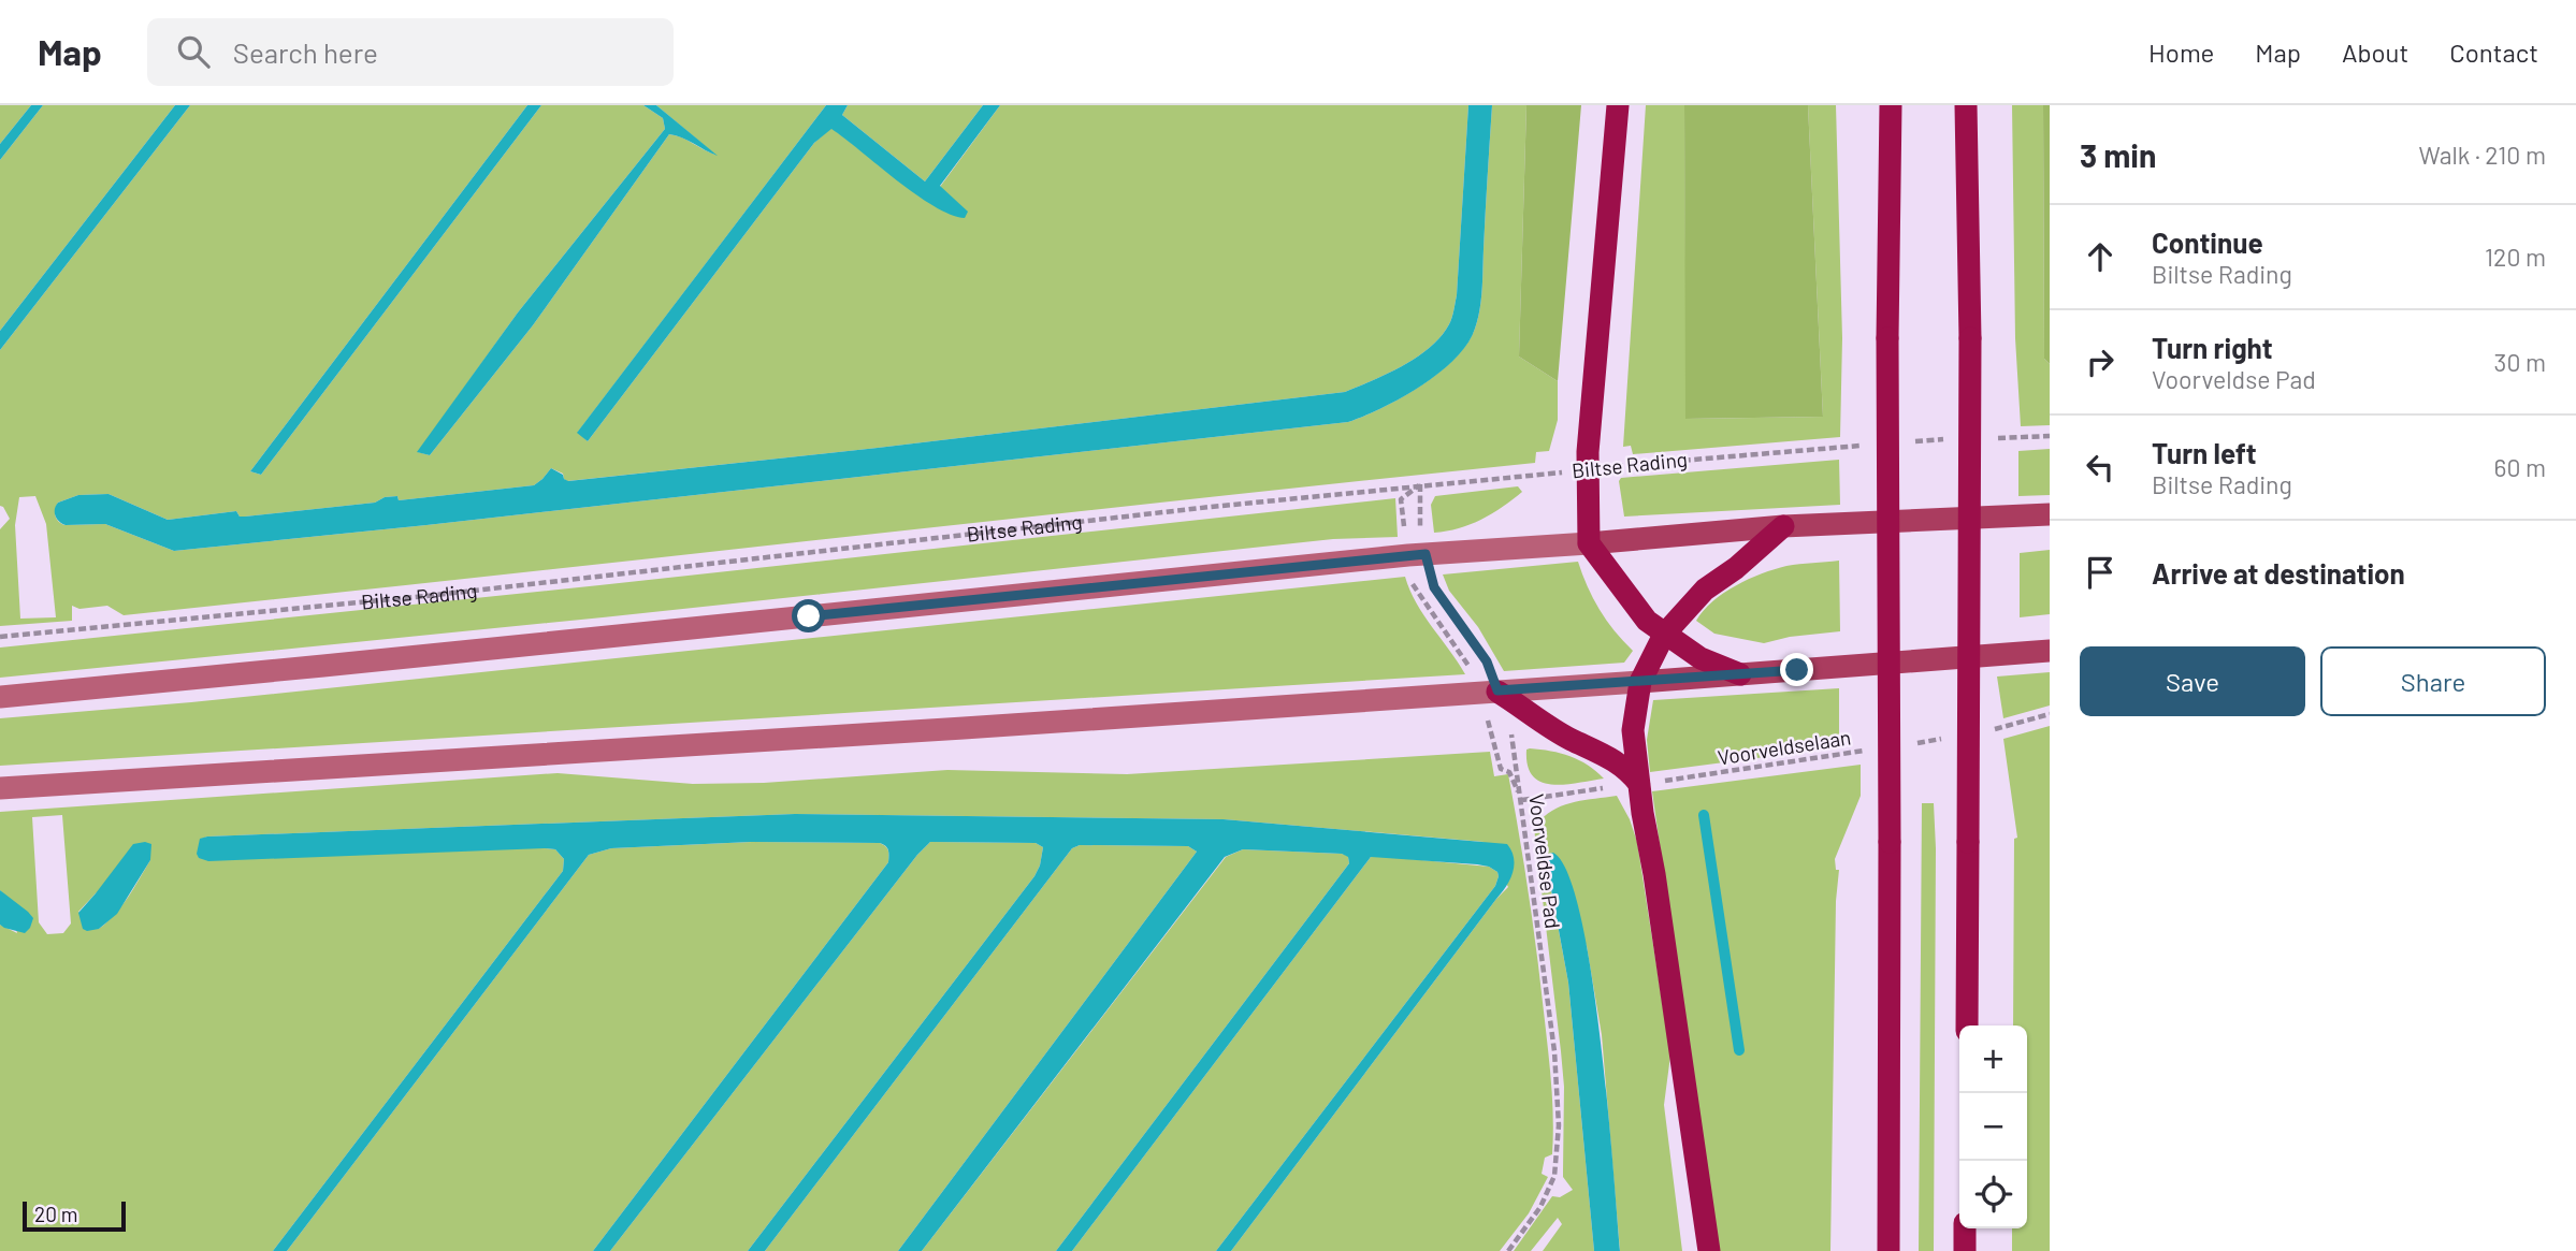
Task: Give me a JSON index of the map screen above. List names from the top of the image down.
{
  "streets": {
    "path": ["Biltse Rading", "Voorveldselaan", "Voorveldse Pad"]
  },
  "crossings": [
    ["Biltse Rading", "Voorveldse Pad"],
    ["Voorveldselaan", "Voorveldse Pad"]
  ],
  "scale_bar": "20 m",
  "page": {
    "header": "Map",
    "search": "Search here",
    "nav": [
      "Home",
      "Map",
      "About",
      "Contact"
    ],
    "heading": ["3 min", "Walk · 210 m"],
    "list": [
      ["Continue", "Biltse Rading", "120 m"],
      ["Turn right", "Voorveldse Pad", "30 m"],
      ["Turn left", "Biltse Rading", "60 m"],
      "Arrive at destination"
    ],
    "buttons": ["Save", "Share"],
    "map_buttons": ["+", "−"],
    "scale": "20 m"
  }
}
